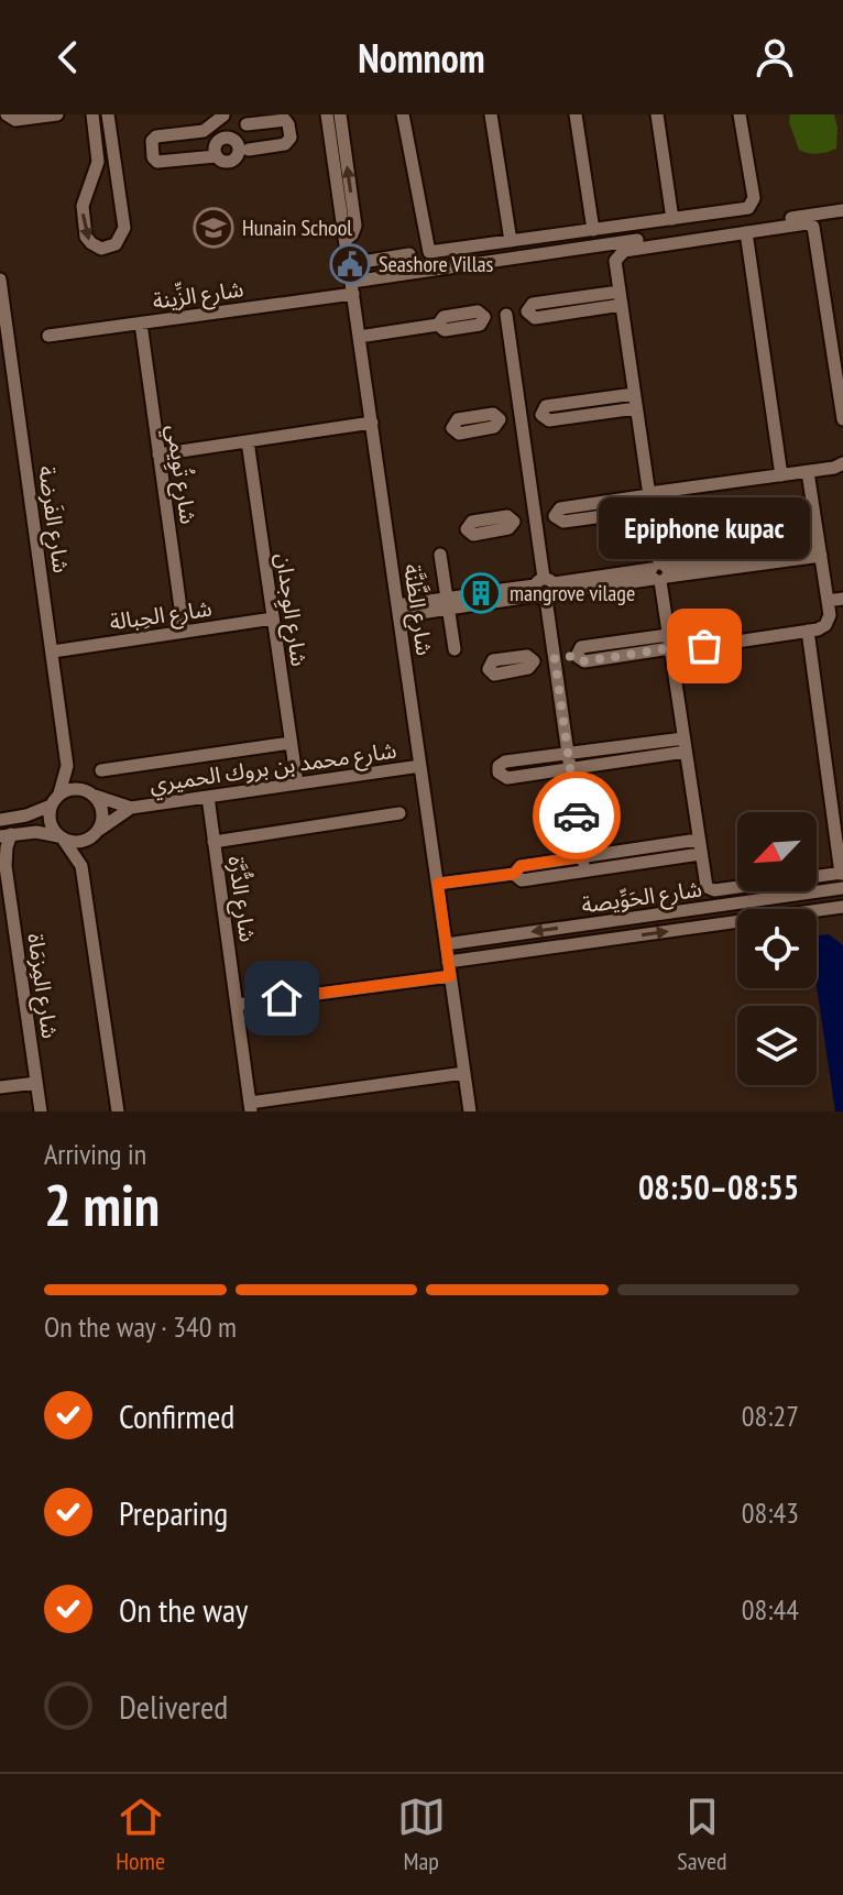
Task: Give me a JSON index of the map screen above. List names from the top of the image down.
{
  "streets": {
    "street": [
      "شارع الزِّينة",
      "شارع تُوِيمي",
      "شارع الفَرضة",
      "شارع الوِجدان",
      "شارع الظَّنَّة",
      "شارع الحِبالة",
      "شارع محمد بن بروك الحميري",
      "شارع الحَوِّيصة",
      "شارع الدُّرَّة",
      "شارع المِزمَاة"
    ]
  },
  "crossings": [
    ["شارع الزِّينة", "شارع تُوِيمي"],
    ["شارع الزِّينة", "شارع الظَّنَّة"],
    ["شارع تُوِيمي", "شارع الحِبالة"],
    ["شارع الفَرضة", "شارع الحِبالة"],
    ["شارع الفَرضة", "شارع محمد بن بروك الحميري"],
    ["شارع الوِجدان", "شارع الحِبالة"],
    ["شارع الوِجدان", "شارع محمد بن بروك الحميري"],
    ["شارع الظَّنَّة", "شارع محمد بن بروك الحميري"],
    ["شارع الظَّنَّة", "شارع الحَوِّيصة"],
    ["شارع محمد بن بروك الحميري", "شارع الدُّرَّة"]
  ],
  "places": {
    "school or university": ["Hunain School"],
    "public building": ["Seashore Villas"],
    "building": ["mangrove vilage"],
    "other": ["Epiphone kupac"]
  },
  "north": "bottom left",
  "page": {
    "header": "Nomnom",
    "bubble": "Epiphone kupac",
    "heading": ["2 min", "Arriving in", "08:50–08:55"],
    "bar": "On the way · 340 m",
    "list": [
      ["Confirmed", "08:27"],
      ["Preparing", "08:43"],
      ["On the way", "08:44"],
      "Delivered"
    ],
    "tabs": ["Home", "Map", "Saved"]
  }
}
